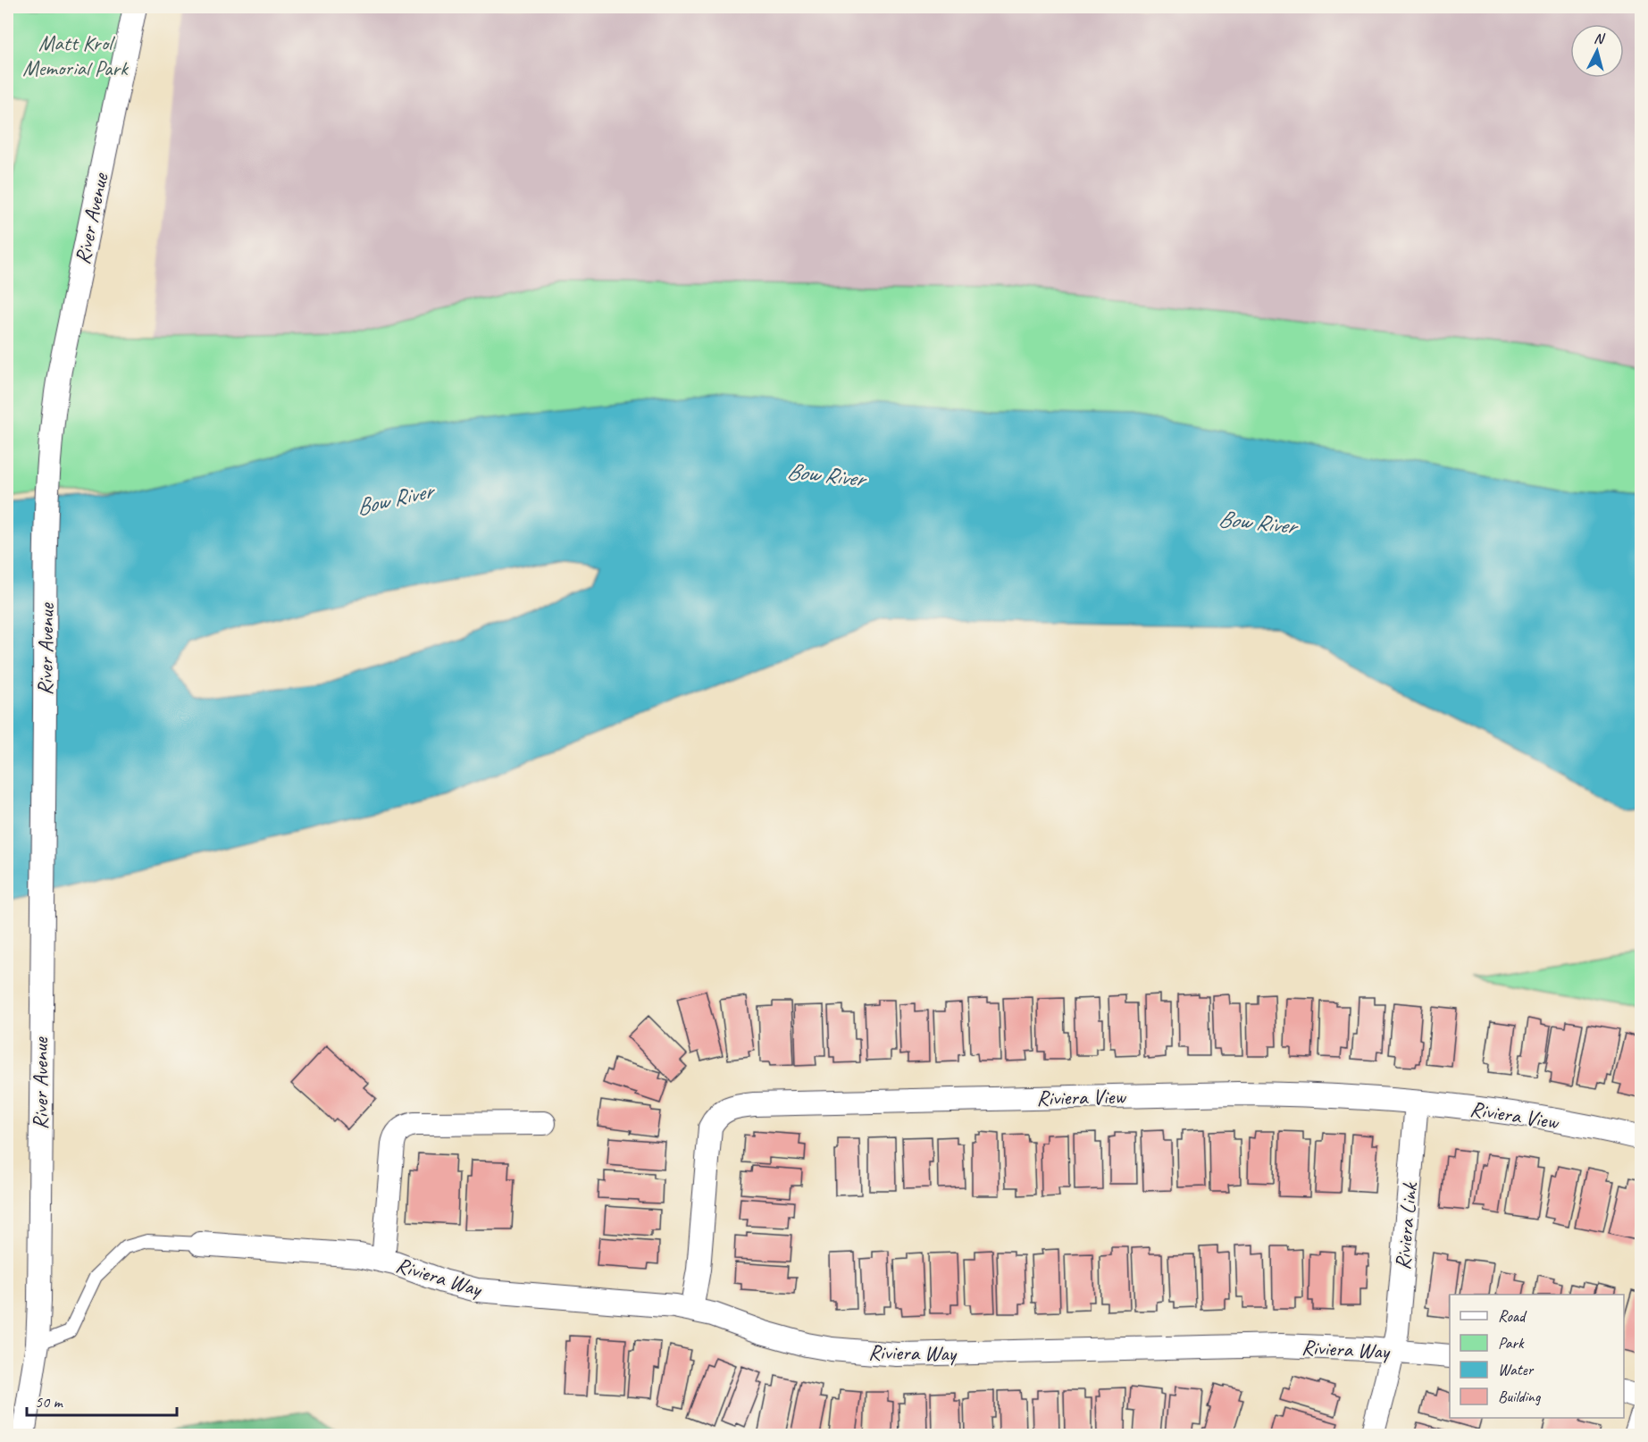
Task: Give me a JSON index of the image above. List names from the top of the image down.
{
  "streets": {
    "street": [
      "River Avenue",
      "Riviera View",
      "Riviera Link",
      "Riviera Way"
    ]
  },
  "crossings": [
    ["Riviera View", "Riviera Link"],
    ["Riviera View", "Riviera Way"],
    ["Riviera Link", "Riviera Way"]
  ],
  "water": ["Bow River"],
  "parks": ["Matt Krol Memorial Park"],
  "legend": [
    "Road",
    "Park",
    "Water",
    "Building"
  ],
  "scale_bar": "50 m",
  "north": "top"
}
